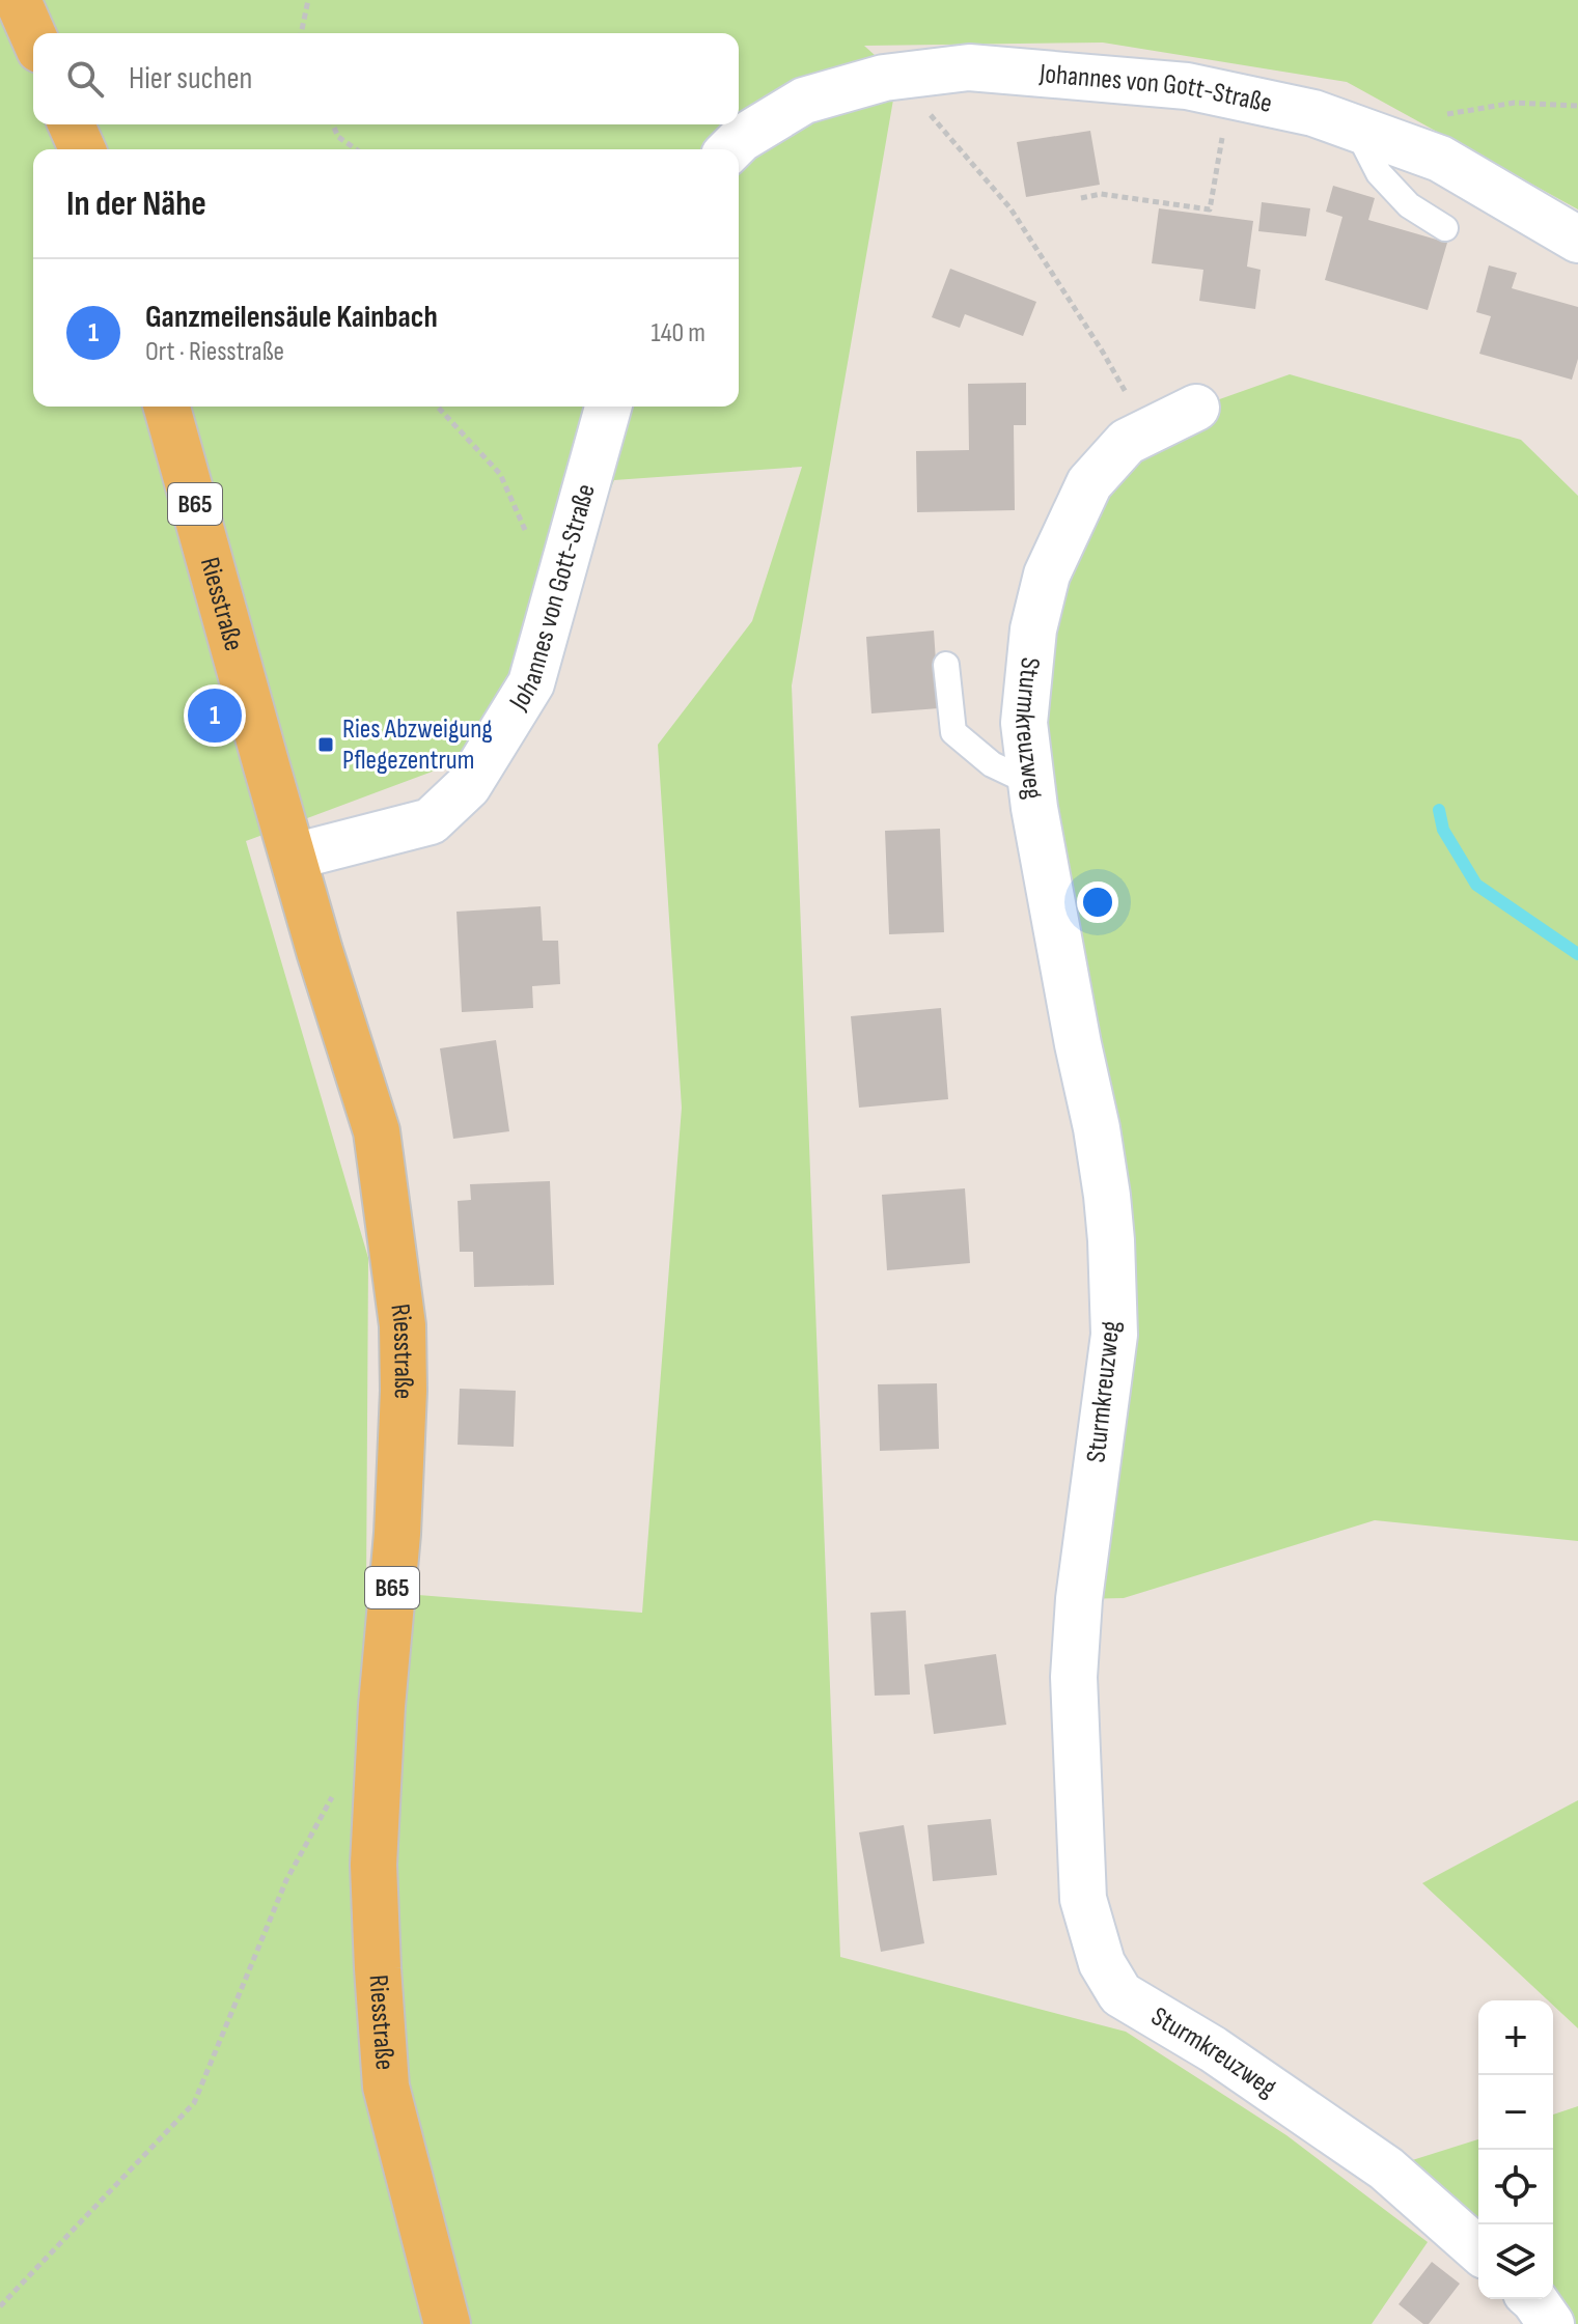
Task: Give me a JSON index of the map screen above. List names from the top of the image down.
{
  "streets": {
    "main road": ["B65", "Riesstraße"],
    "street": ["Johannes von Gott-Straße", "Sturmkreuzweg"]
  },
  "crossings": [
    ["Johannes von Gott-Straße", "Riesstraße"]
  ],
  "places": {
    "transit": ["Ries Abzweigung Pflegezentrum"]
  },
  "page": {
    "search": "Hier suchen",
    "heading": "In der Nähe",
    "list": [
      {
        "mark": "1",
        "name": "Ganzmeilensäule Kainbach",
        "note": "Ort · Riesstraße",
        "value": "140 m"
      }
    ],
    "pins": "1",
    "map_buttons": ["+", "−"]
  }
}
